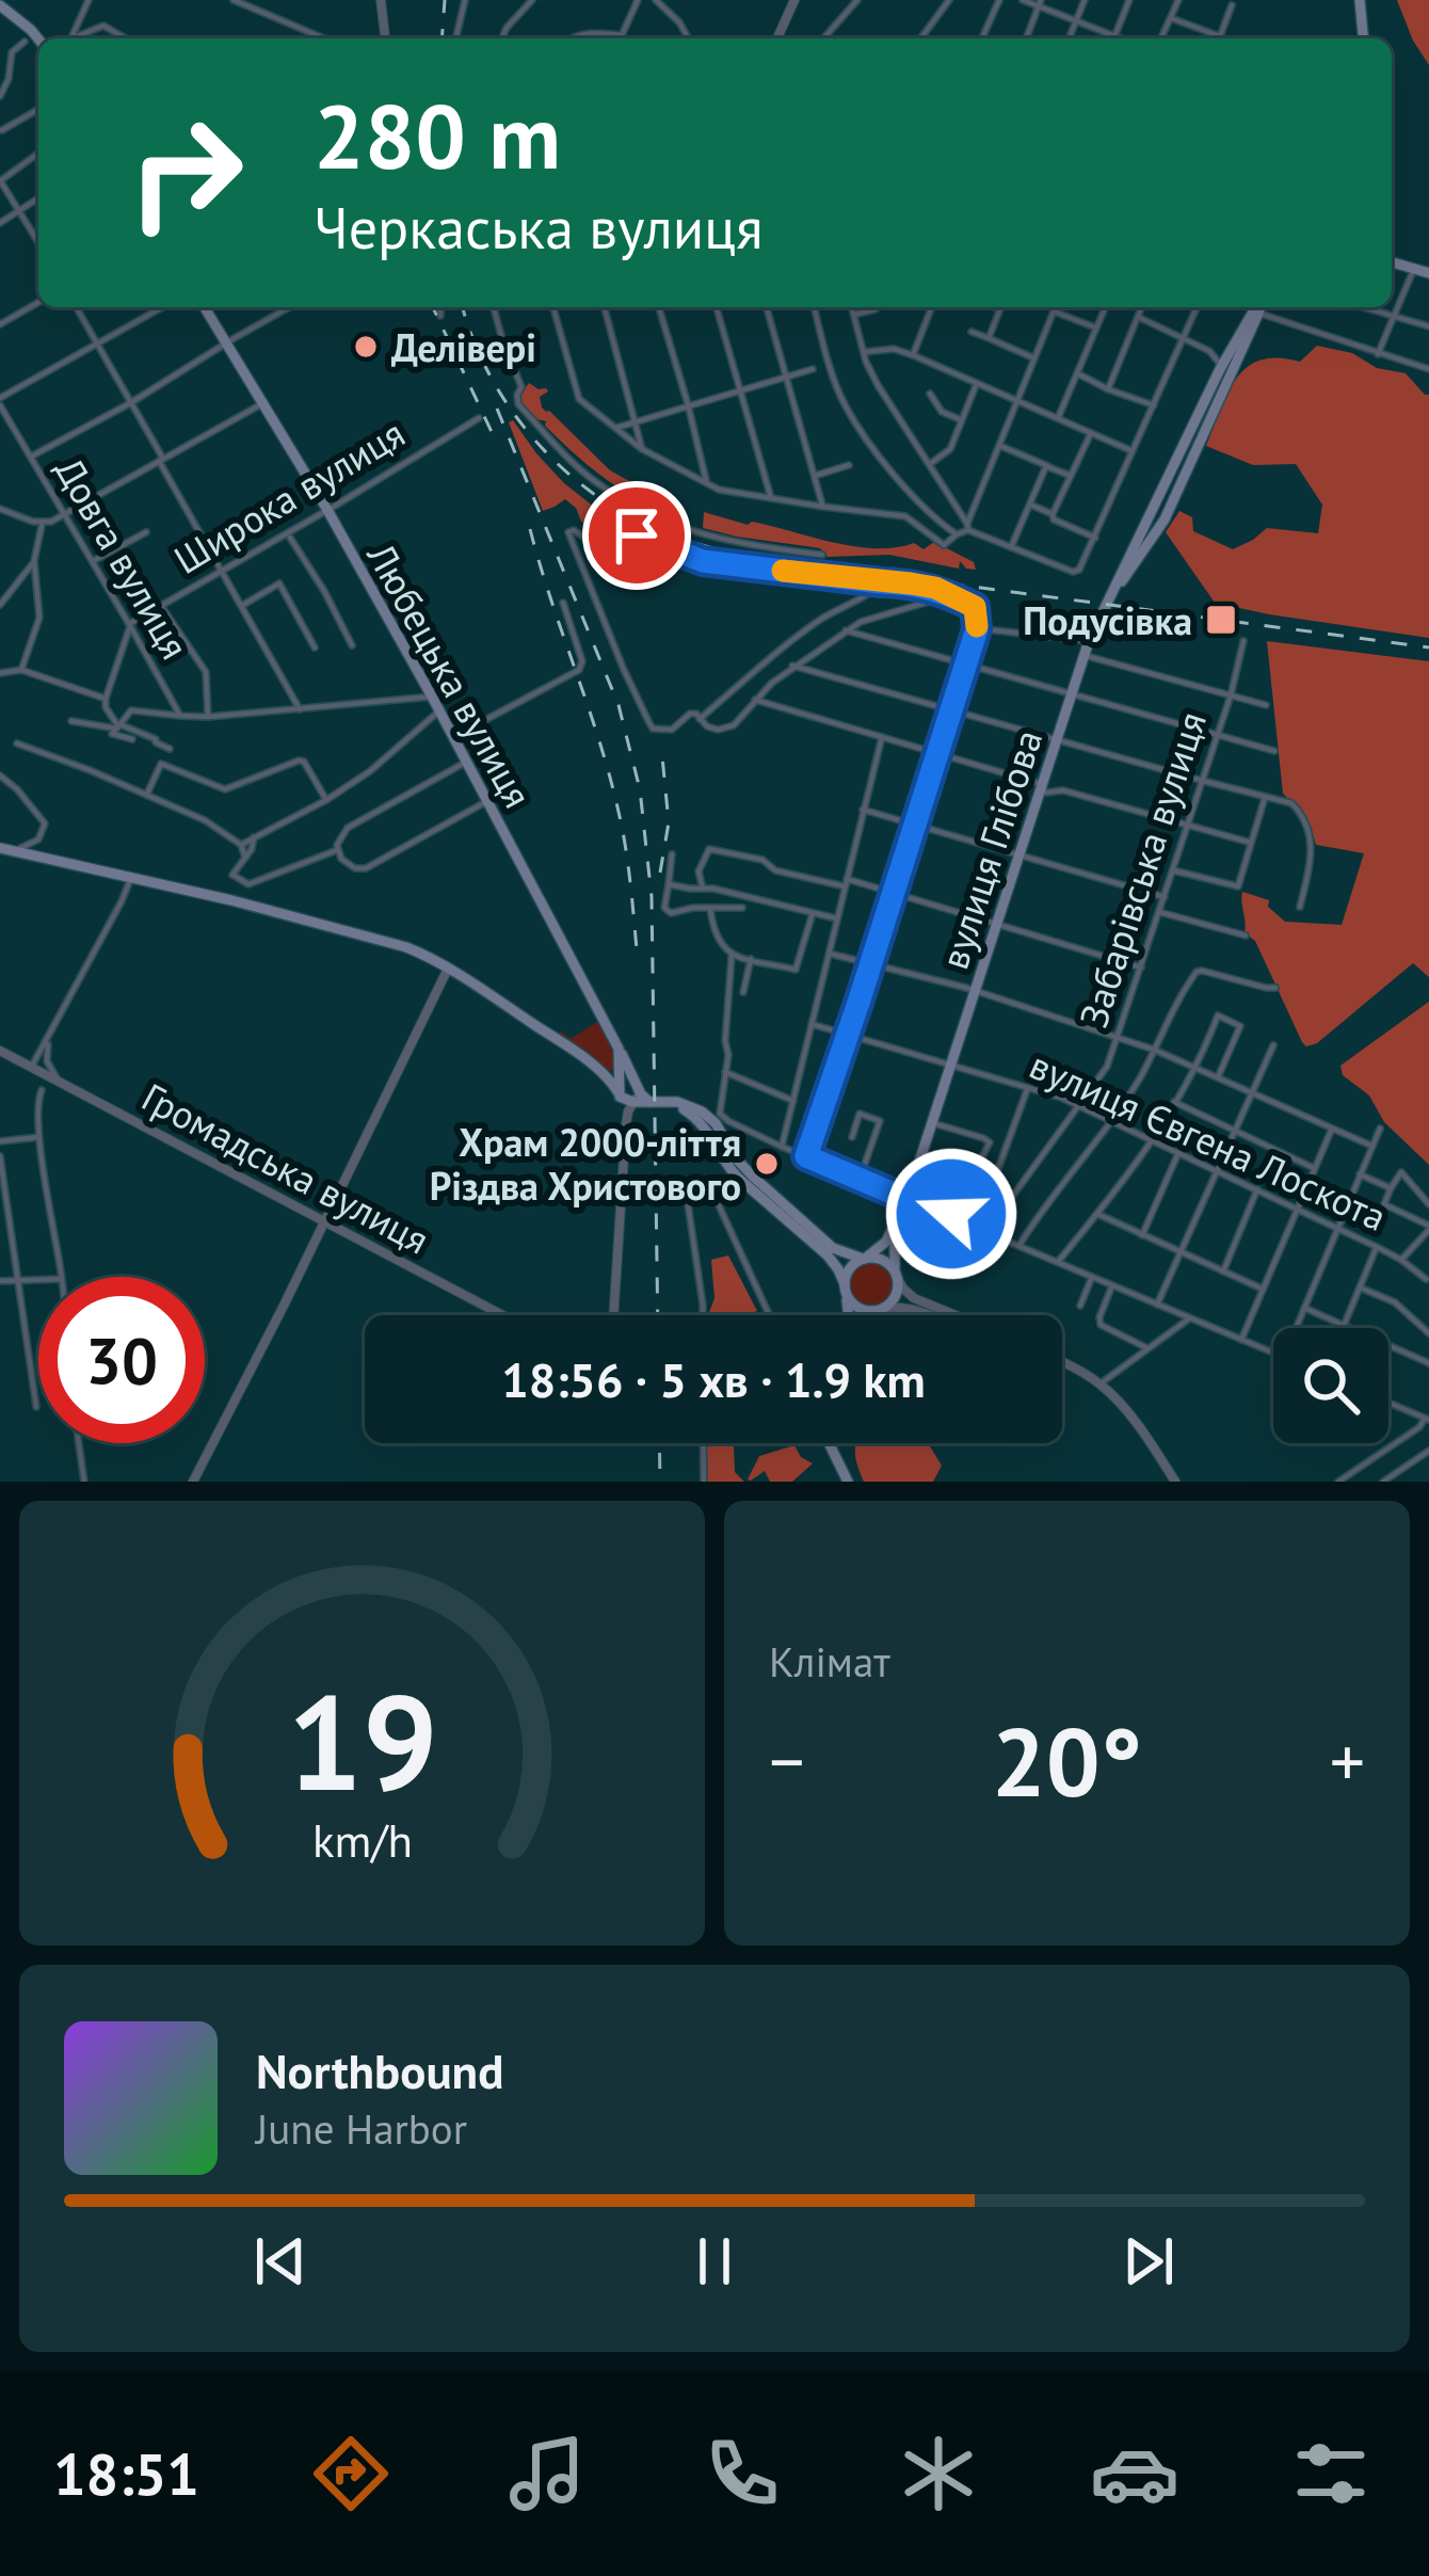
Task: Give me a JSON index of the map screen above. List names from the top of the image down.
{
  "streets": {
    "main road": ["Любецька вулиця", "вулиця Глібова"],
    "street": [
      "Широка вулиця",
      "Довга вулиця",
      "Забарівська вулиця",
      "вулиця Євгена Лоскота",
      "Громадська вулиця"
    ]
  },
  "crossings": [
    ["Широка вулиця", "Довга вулиця"],
    ["Широка вулиця", "Любецька вулиця"],
    ["Довга вулиця", "Любецька вулиця"],
    ["вулиця Глібова", "вулиця Євгена Лоскота"],
    ["Забарівська вулиця", "вулиця Євгена Лоскота"]
  ],
  "places": {
    "other": ["Делівері", "Храм 2000-ліття Різдва Христового"],
    "transit": ["Подусівка"]
  },
  "page": {
    "turn": ["280 m", "Черкаська вулиця"],
    "limit": "30",
    "trip": "18:56 · 5 хв · 1.9 km",
    "tile": "Клімат",
    "heat": ["−", "20°", "+"],
    "song": ["Northbound", "June Harbor"],
    "tabs": "18:51",
    "gauge": ["19", "km/h"]
  }
}
